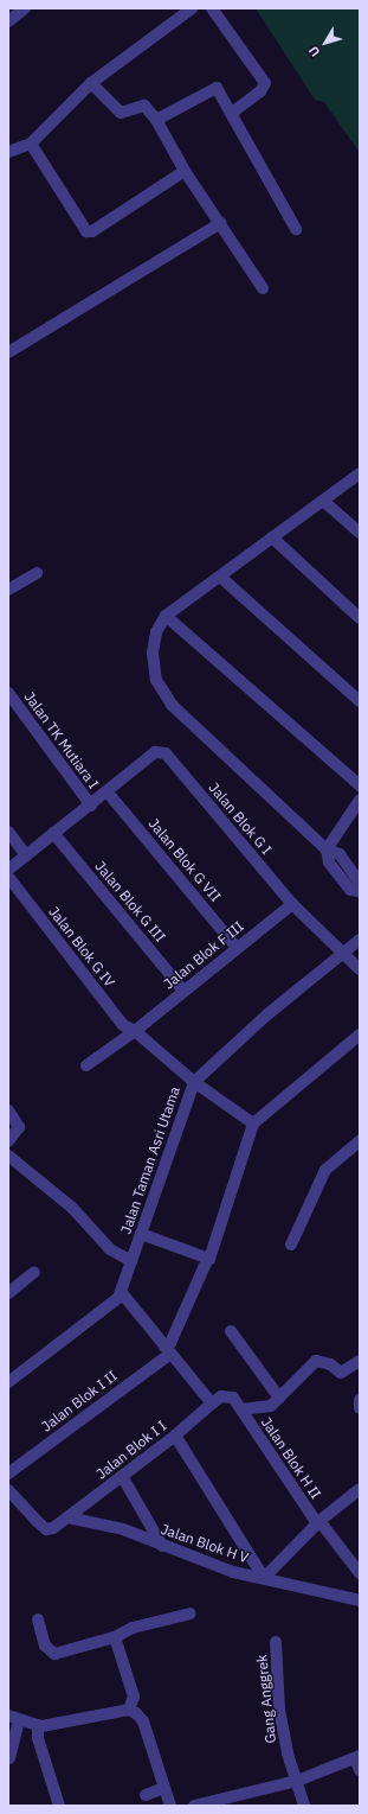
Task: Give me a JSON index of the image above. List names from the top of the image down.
{
  "streets": {
    "street": [
      "Jalan TK Mutiara I",
      "Jalan Blok G I",
      "Jalan Blok G VII",
      "Jalan Blok G III",
      "Jalan Blok G IV",
      "Jalan Blok F III",
      "Jalan Taman Asri Utama",
      "Jalan Blok I II",
      "Jalan Blok I I",
      "Jalan Blok H II",
      "Jalan Blok H V",
      "Gang Anggrek"
    ]
  },
  "crossings": [
    ["Jalan Blok G I", "Jalan Blok G VII"],
    ["Jalan Blok G I", "Jalan Blok F III"],
    ["Jalan Blok G I", "Jalan Taman Asri Utama"],
    ["Jalan Blok G VII", "Jalan Blok F III"],
    ["Jalan Blok G III", "Jalan Blok F III"],
    ["Jalan Blok G IV", "Jalan Blok F III"],
    ["Jalan Blok G IV", "Jalan Taman Asri Utama"],
    ["Jalan Blok I I", "Jalan Blok H II"],
    ["Jalan Blok I I", "Jalan Blok H V"]
  ],
  "north": "bottom left"
}
